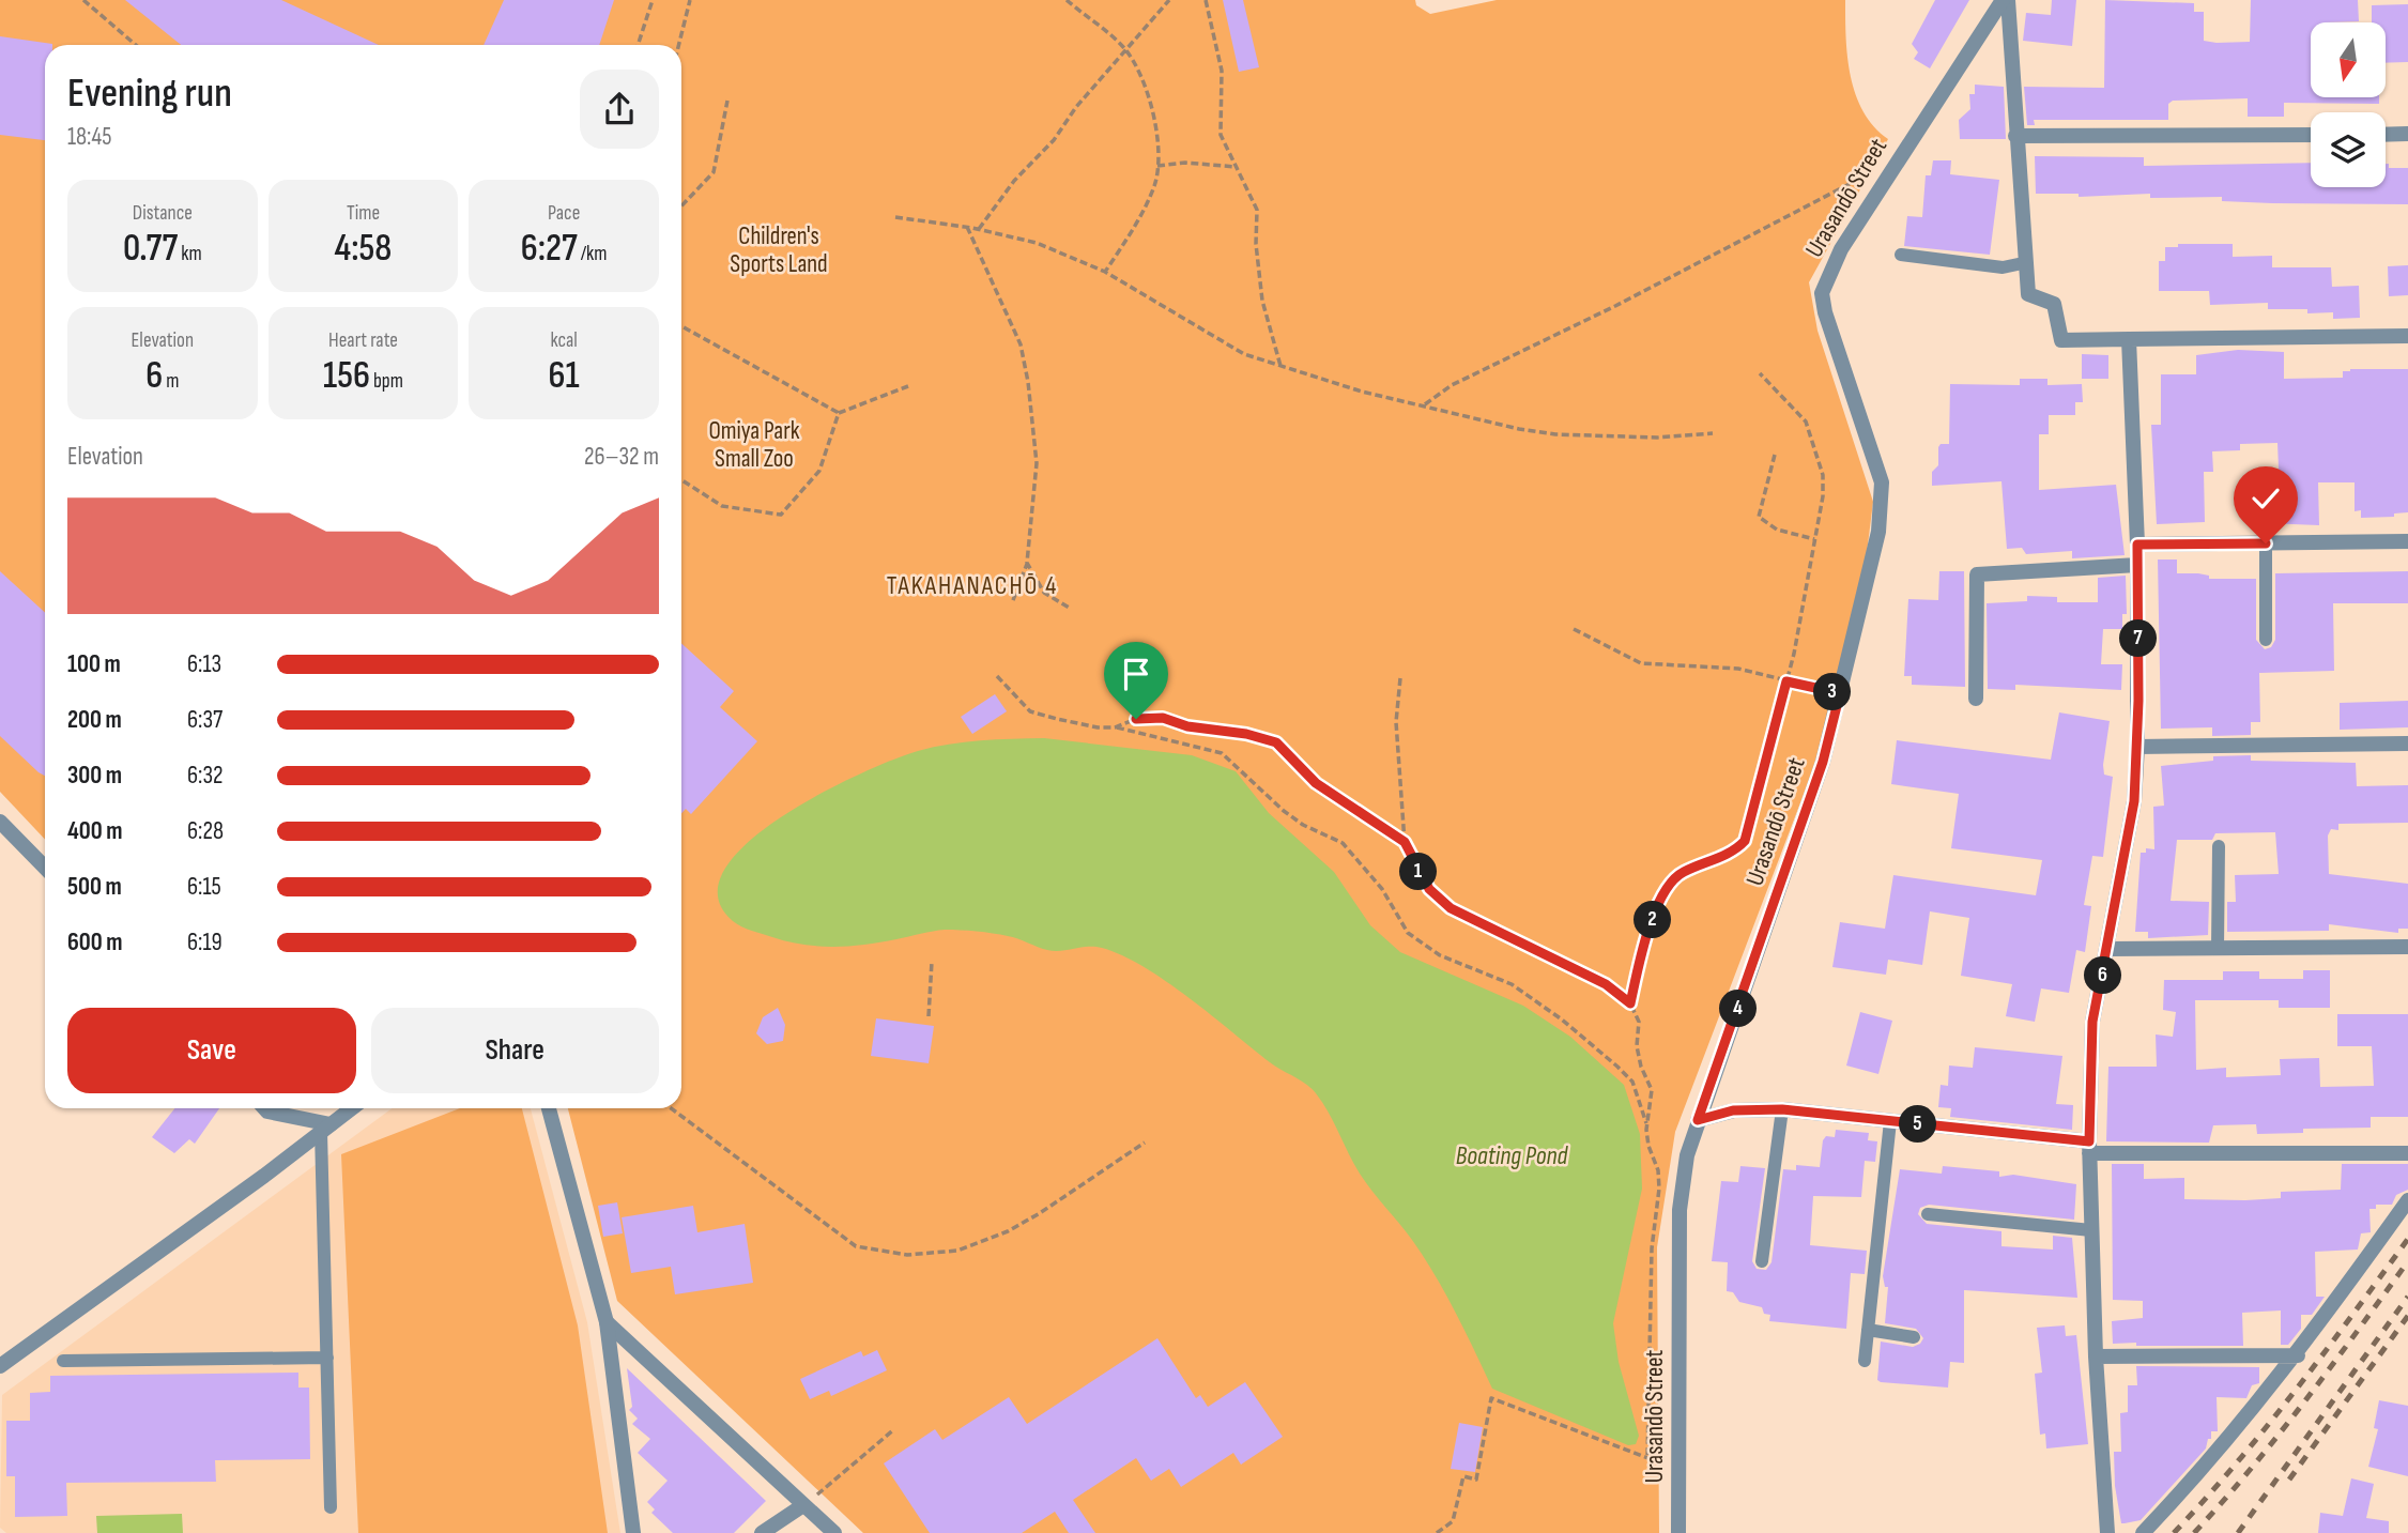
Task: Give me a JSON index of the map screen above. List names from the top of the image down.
{
  "streets": {
    "street": ["Urasandō Street"]
  },
  "districts": ["TAKAHANACHŌ 4"],
  "water": ["Boating Pond"],
  "parks": ["Children's Sports Land", "Omiya Park Small Zoo"],
  "north": "bottom",
  "page": {
    "heading": ["Evening run", "18:45"],
    "stats": [
      ["Distance", "0.77 km"],
      ["Time", "4:58"],
      ["Pace", "6:27 /km"],
      ["Elevation", "6 m"],
      ["Heart rate", "156 bpm"],
      ["kcal", "61"]
    ],
    "chart": ["Elevation", "26–32 m"],
    "pins": [
      "7",
      "3",
      "1",
      "2",
      "6",
      "4",
      "5"
    ],
    "list": [
      {
        "name": "100 m",
        "note": "6:13"
      },
      {
        "name": "200 m",
        "note": "6:37"
      },
      {
        "name": "300 m",
        "note": "6:32"
      },
      {
        "name": "400 m",
        "note": "6:28"
      },
      {
        "name": "500 m",
        "note": "6:15"
      },
      {
        "name": "600 m",
        "note": "6:19"
      }
    ],
    "buttons": ["Save", "Share"]
  }
}
